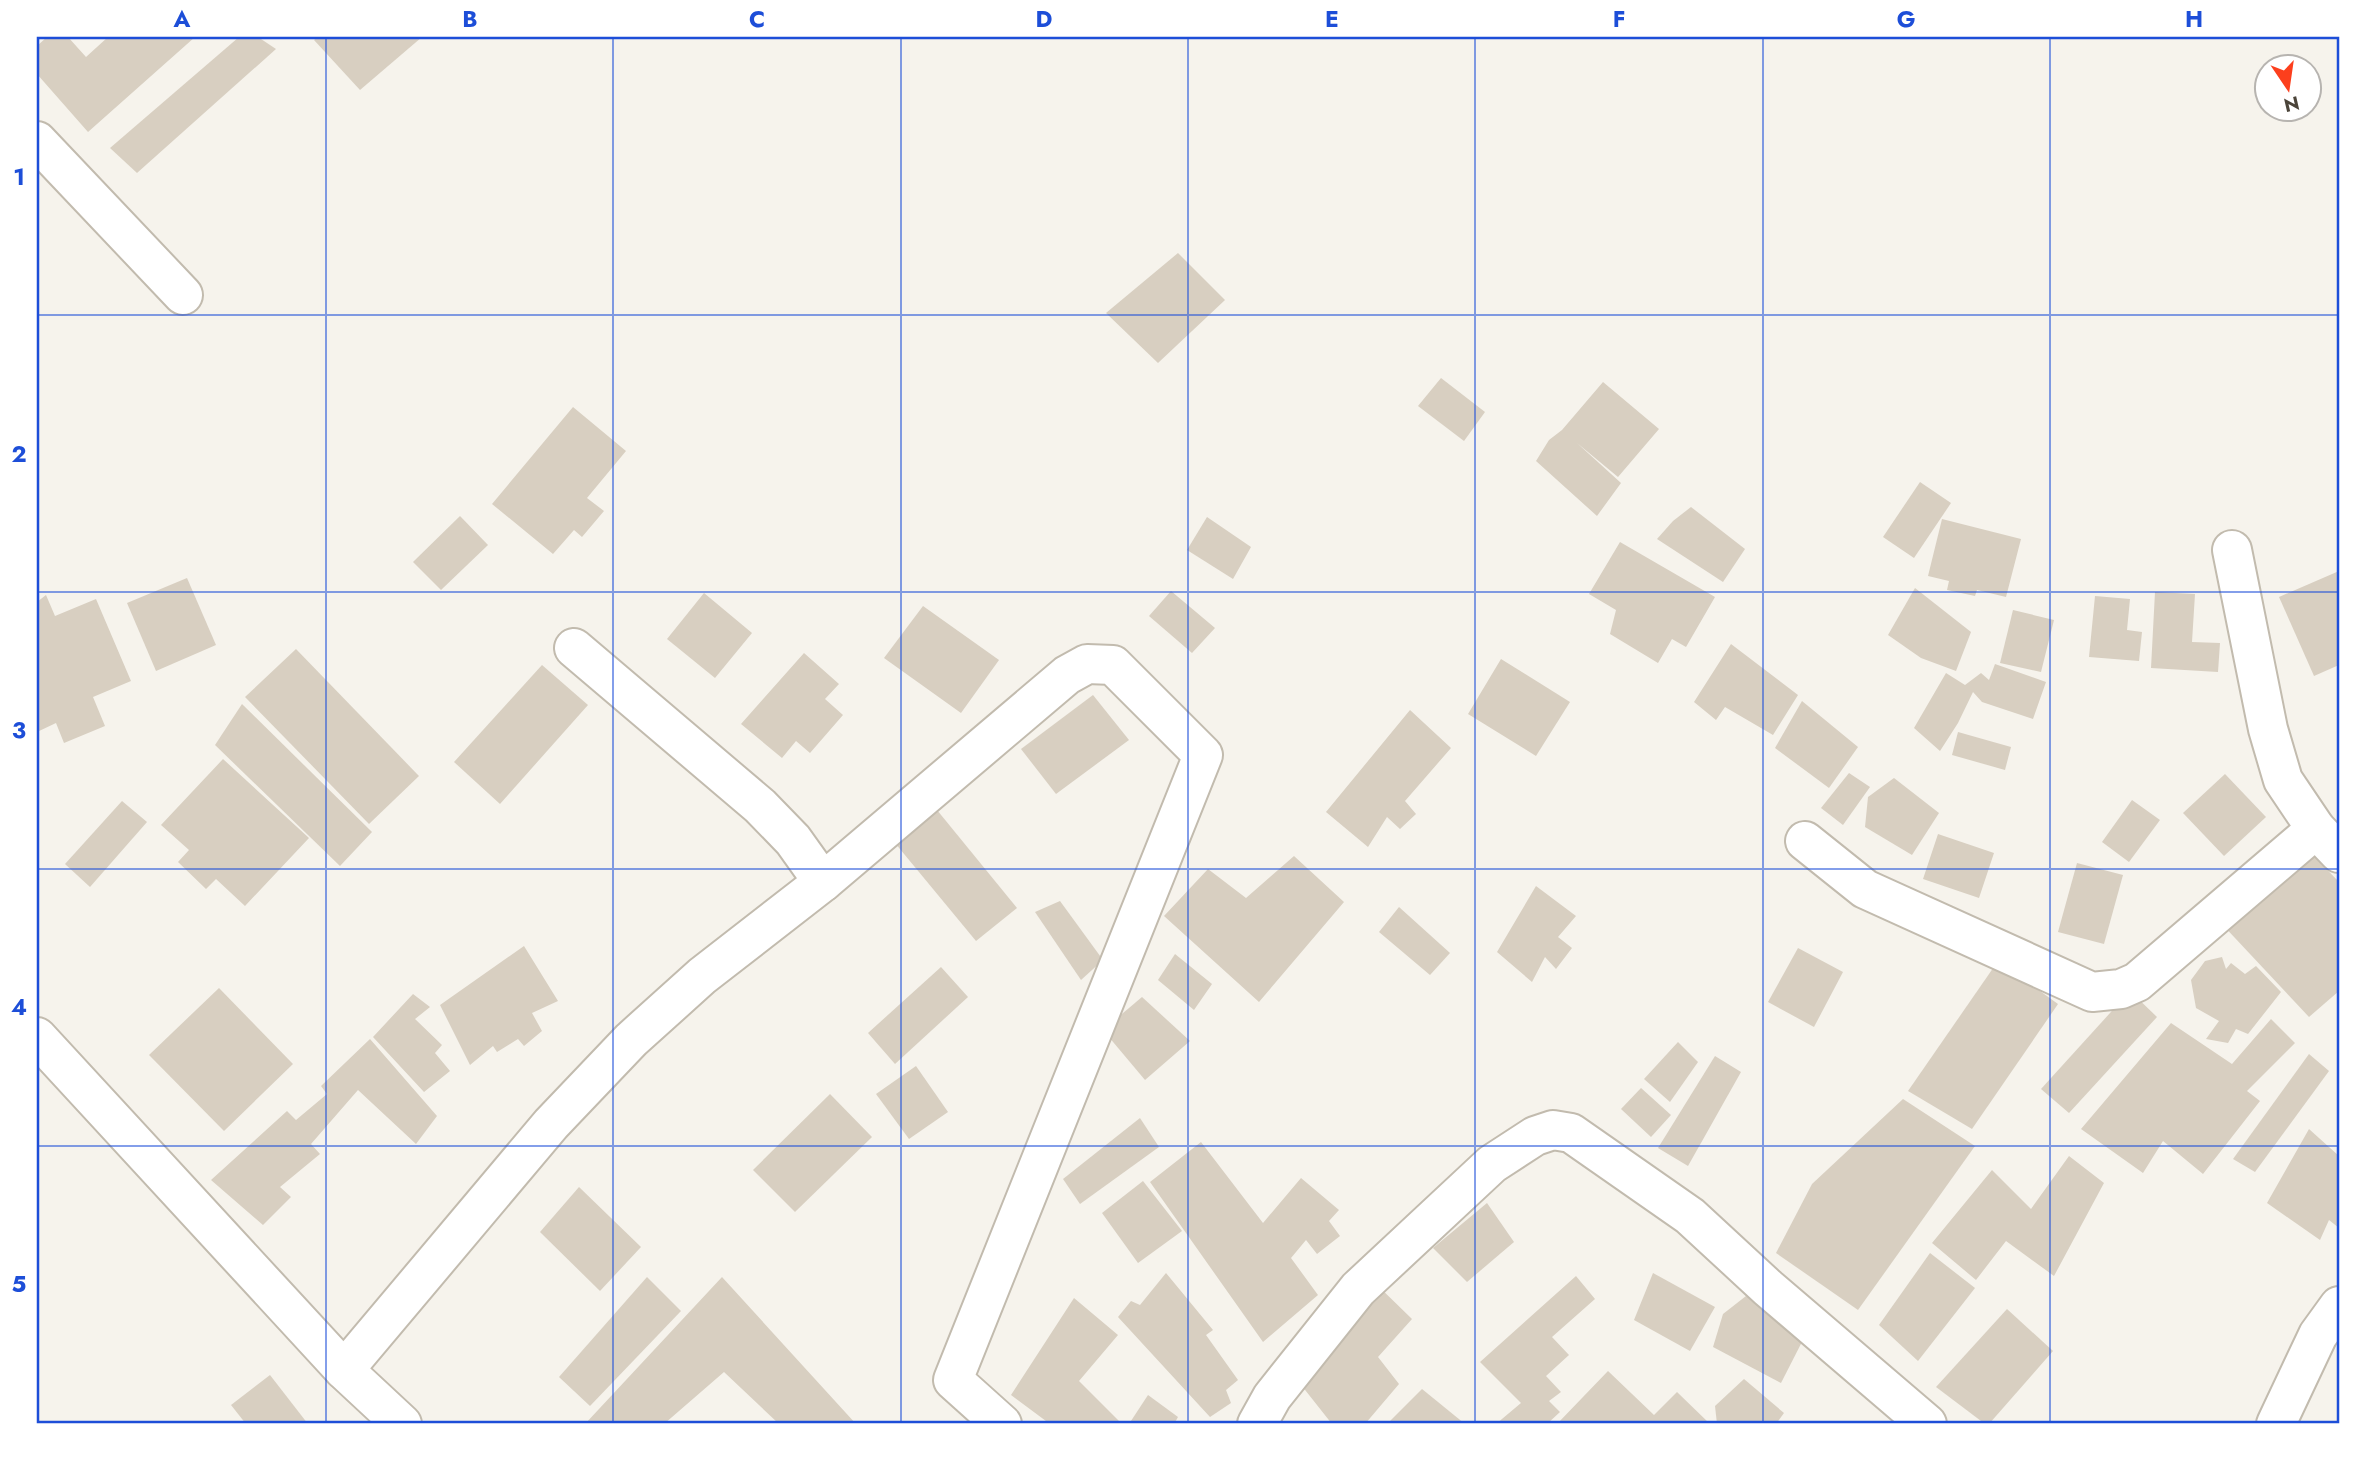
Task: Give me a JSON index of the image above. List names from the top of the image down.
{
  "north": "bottom",
  "grid": {
    "columns": [
      "A",
      "B",
      "C",
      "D",
      "E",
      "F",
      "G",
      "H"
    ],
    "rows": [
      "1",
      "2",
      "3",
      "4",
      "5"
    ]
  }
}
